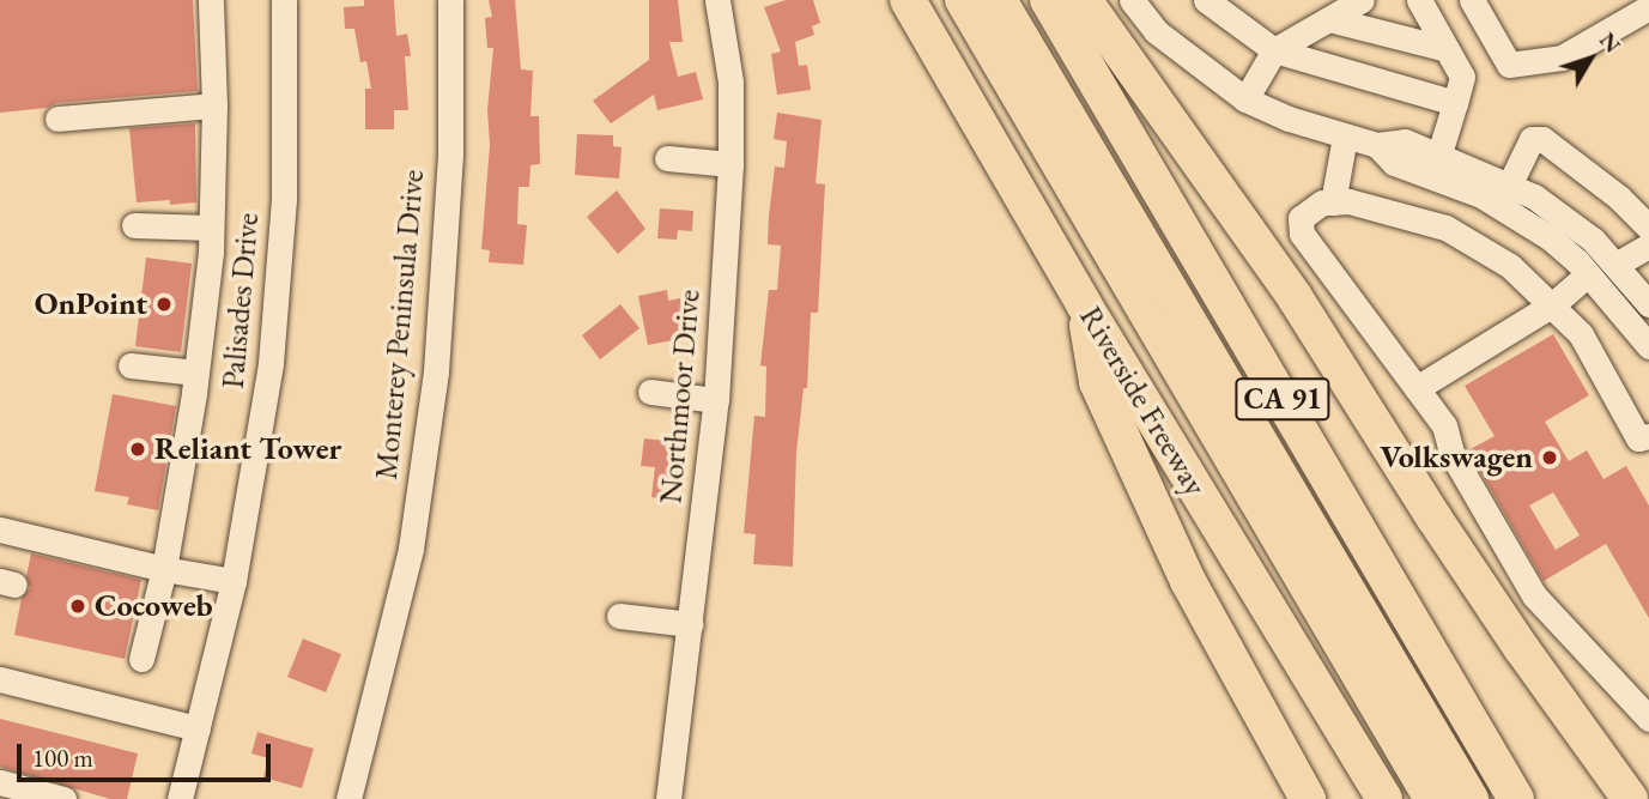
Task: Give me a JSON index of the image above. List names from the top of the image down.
{
  "streets": {
    "highway": ["CA 91", "Riverside Freeway"],
    "street": ["Palisades Drive", "Monterey Peninsula Drive", "Northmoor Drive"]
  },
  "places": [
    "OnPoint",
    "Reliant Tower",
    "Volkswagen",
    "Cocoweb"
  ],
  "scale_bar": "100 m",
  "north": "top right"
}
